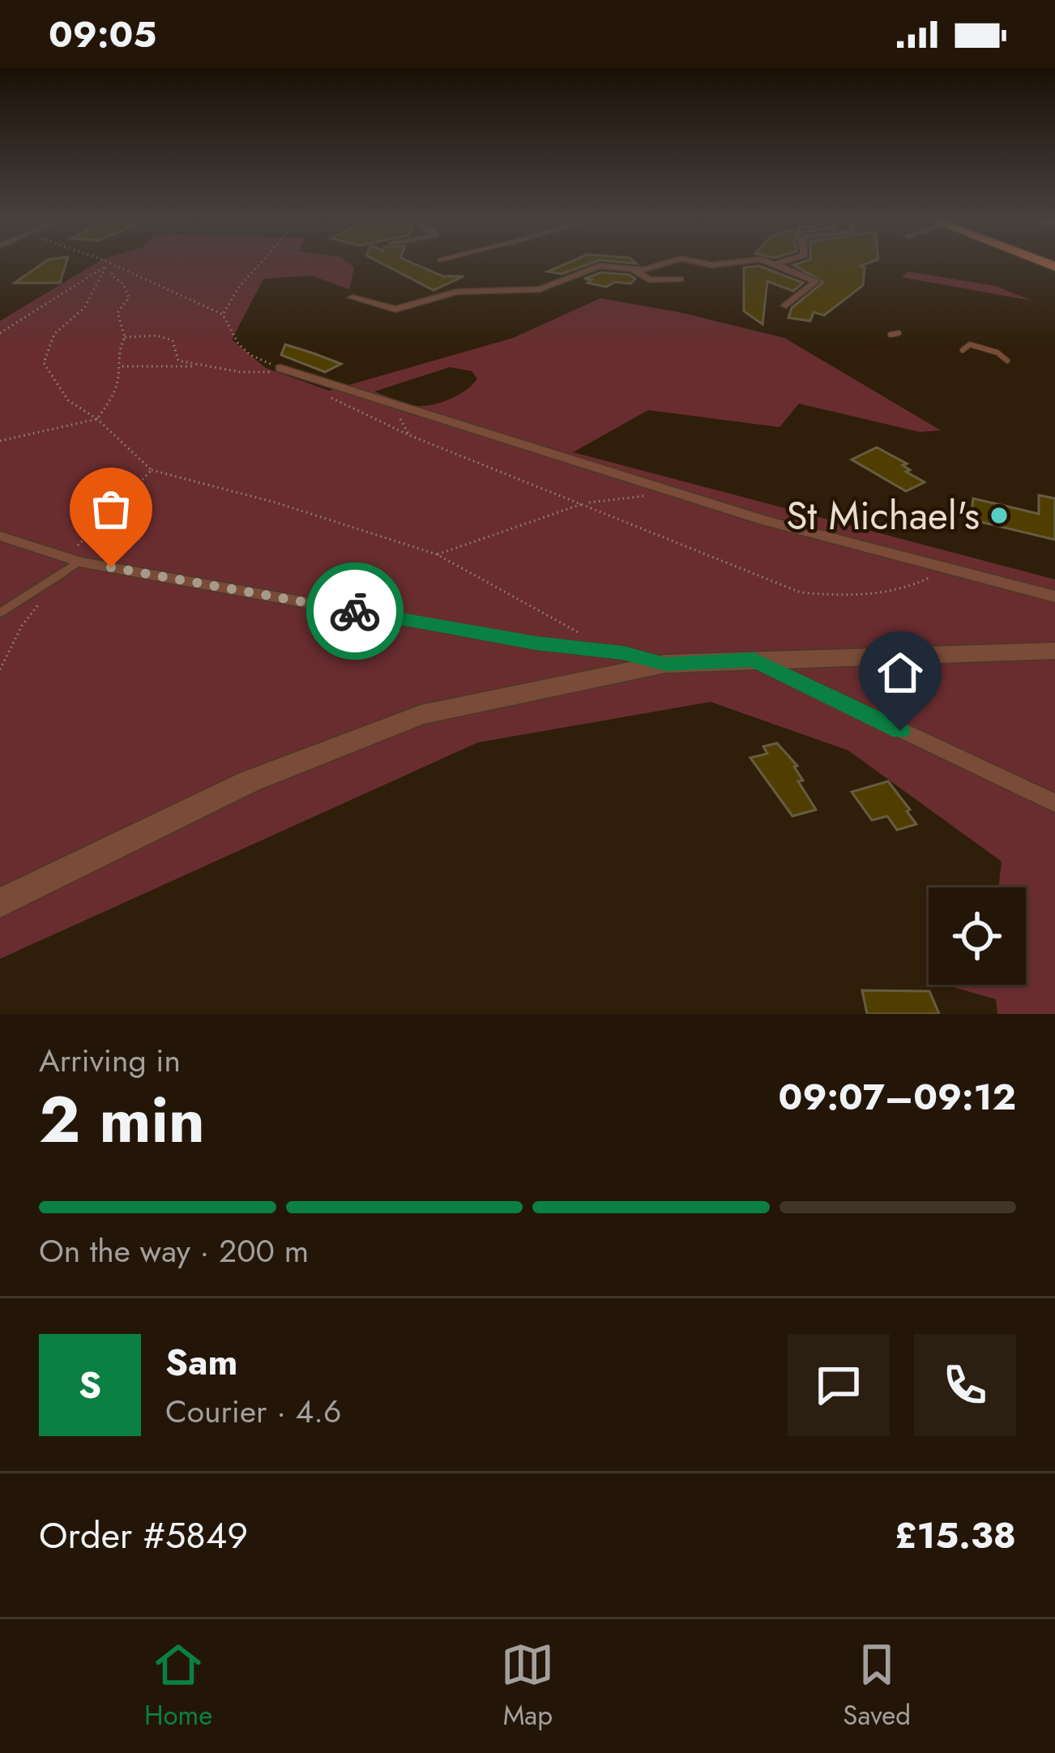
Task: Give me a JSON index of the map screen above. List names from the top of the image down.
{
  "places": ["St Michael's"],
  "page": {
    "status": "09:05",
    "heading": ["2 min", "Arriving in", "09:07–09:12"],
    "panel": [
      "Sam",
      "Courier · 4.6",
      "Order #5849",
      "£15.38"
    ],
    "bar": "On the way · 200 m",
    "round": "S",
    "tabs": ["Home", "Map", "Saved"]
  }
}
